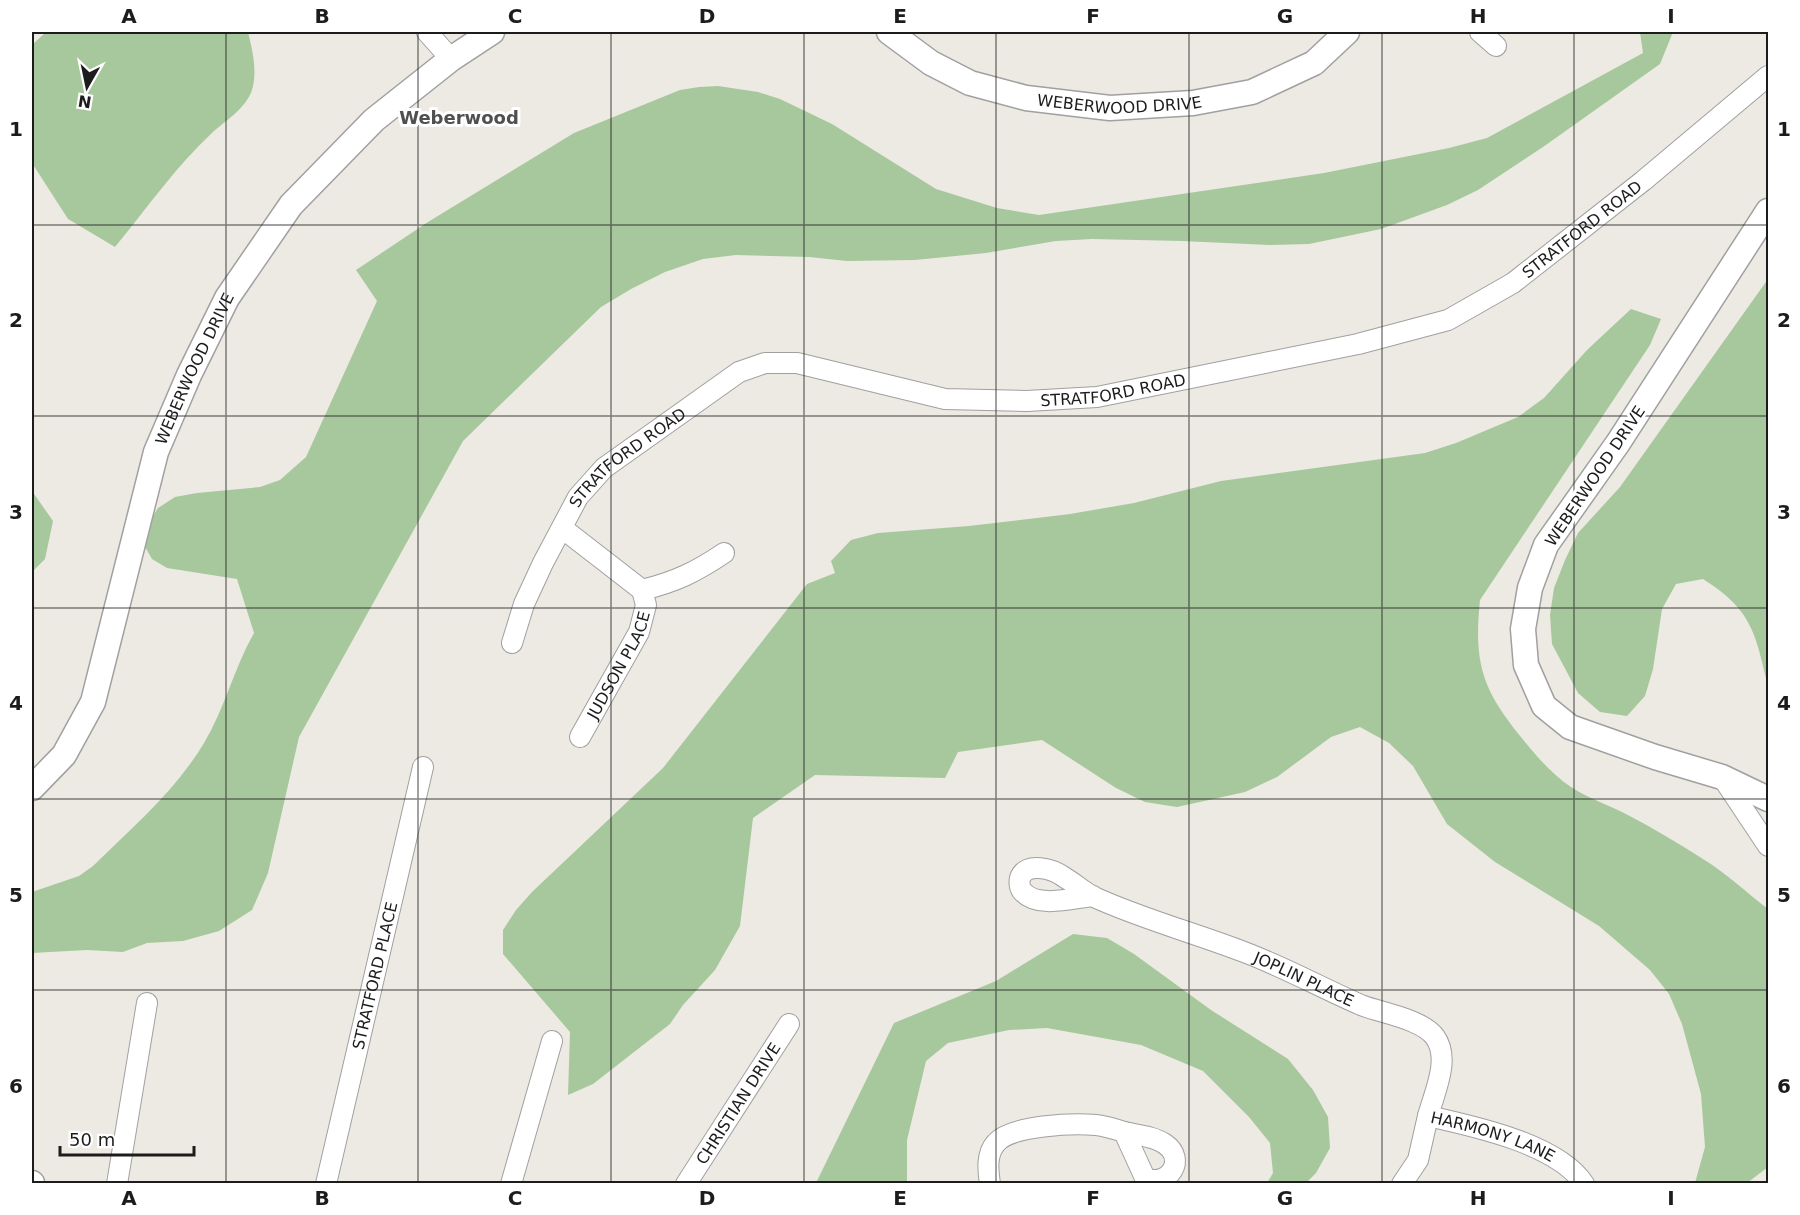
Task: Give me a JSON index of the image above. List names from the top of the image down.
{
  "streets": {
    "street": [
      "WEBERWOOD DRIVE",
      "STRATFORD ROAD",
      "JUDSON PLACE",
      "STRATFORD PLACE",
      "JOPLIN PLACE",
      "CHRISTIAN DRIVE",
      "HARMONY LANE"
    ]
  },
  "crossings": [
    ["JOPLIN PLACE", "HARMONY LANE"]
  ],
  "districts": ["Weberwood"],
  "scale_bar": "50 m",
  "north": "bottom",
  "grid": {
    "columns": [
      "A",
      "B",
      "C",
      "D",
      "E",
      "F",
      "G",
      "H",
      "I"
    ],
    "rows": [
      "1",
      "2",
      "3",
      "4",
      "5",
      "6"
    ]
  }
}
